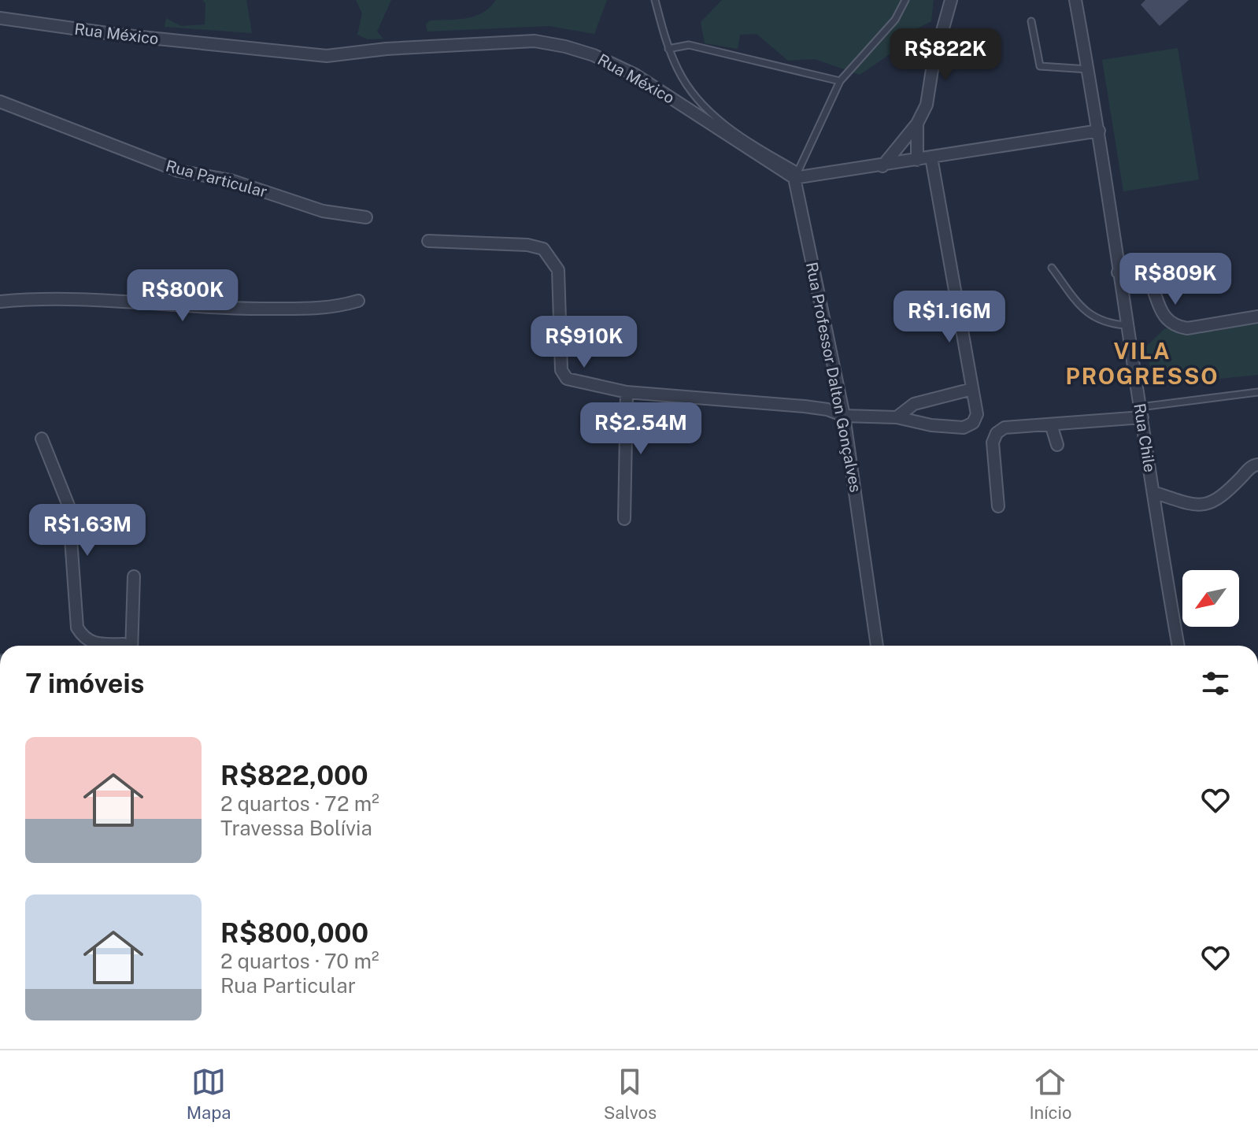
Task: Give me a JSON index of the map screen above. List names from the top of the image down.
{
  "streets": {
    "street": [
      "Rua México",
      "Rua Particular",
      "Rua Professor Dalton Gonçalves",
      "Rua Chile"
    ]
  },
  "crossings": [
    ["Rua México", "Rua Professor Dalton Gonçalves"]
  ],
  "districts": ["VILA PROGRESSO"],
  "north": "bottom left",
  "page": {
    "price": [
      "R$822K",
      "R$809K",
      "R$800K",
      "R$1.16M",
      "R$910K",
      "R$2.54M",
      "R$1.63M"
    ],
    "heading": "7 imóveis",
    "list": [
      {
        "name": "R$822,000",
        "note": "2 quartos · 72 m² · Travessa Bolívia"
      },
      {
        "name": "R$800,000",
        "note": "2 quartos · 70 m² · Rua Particular"
      }
    ],
    "tabs": ["Mapa", "Salvos", "Início"]
  }
}
